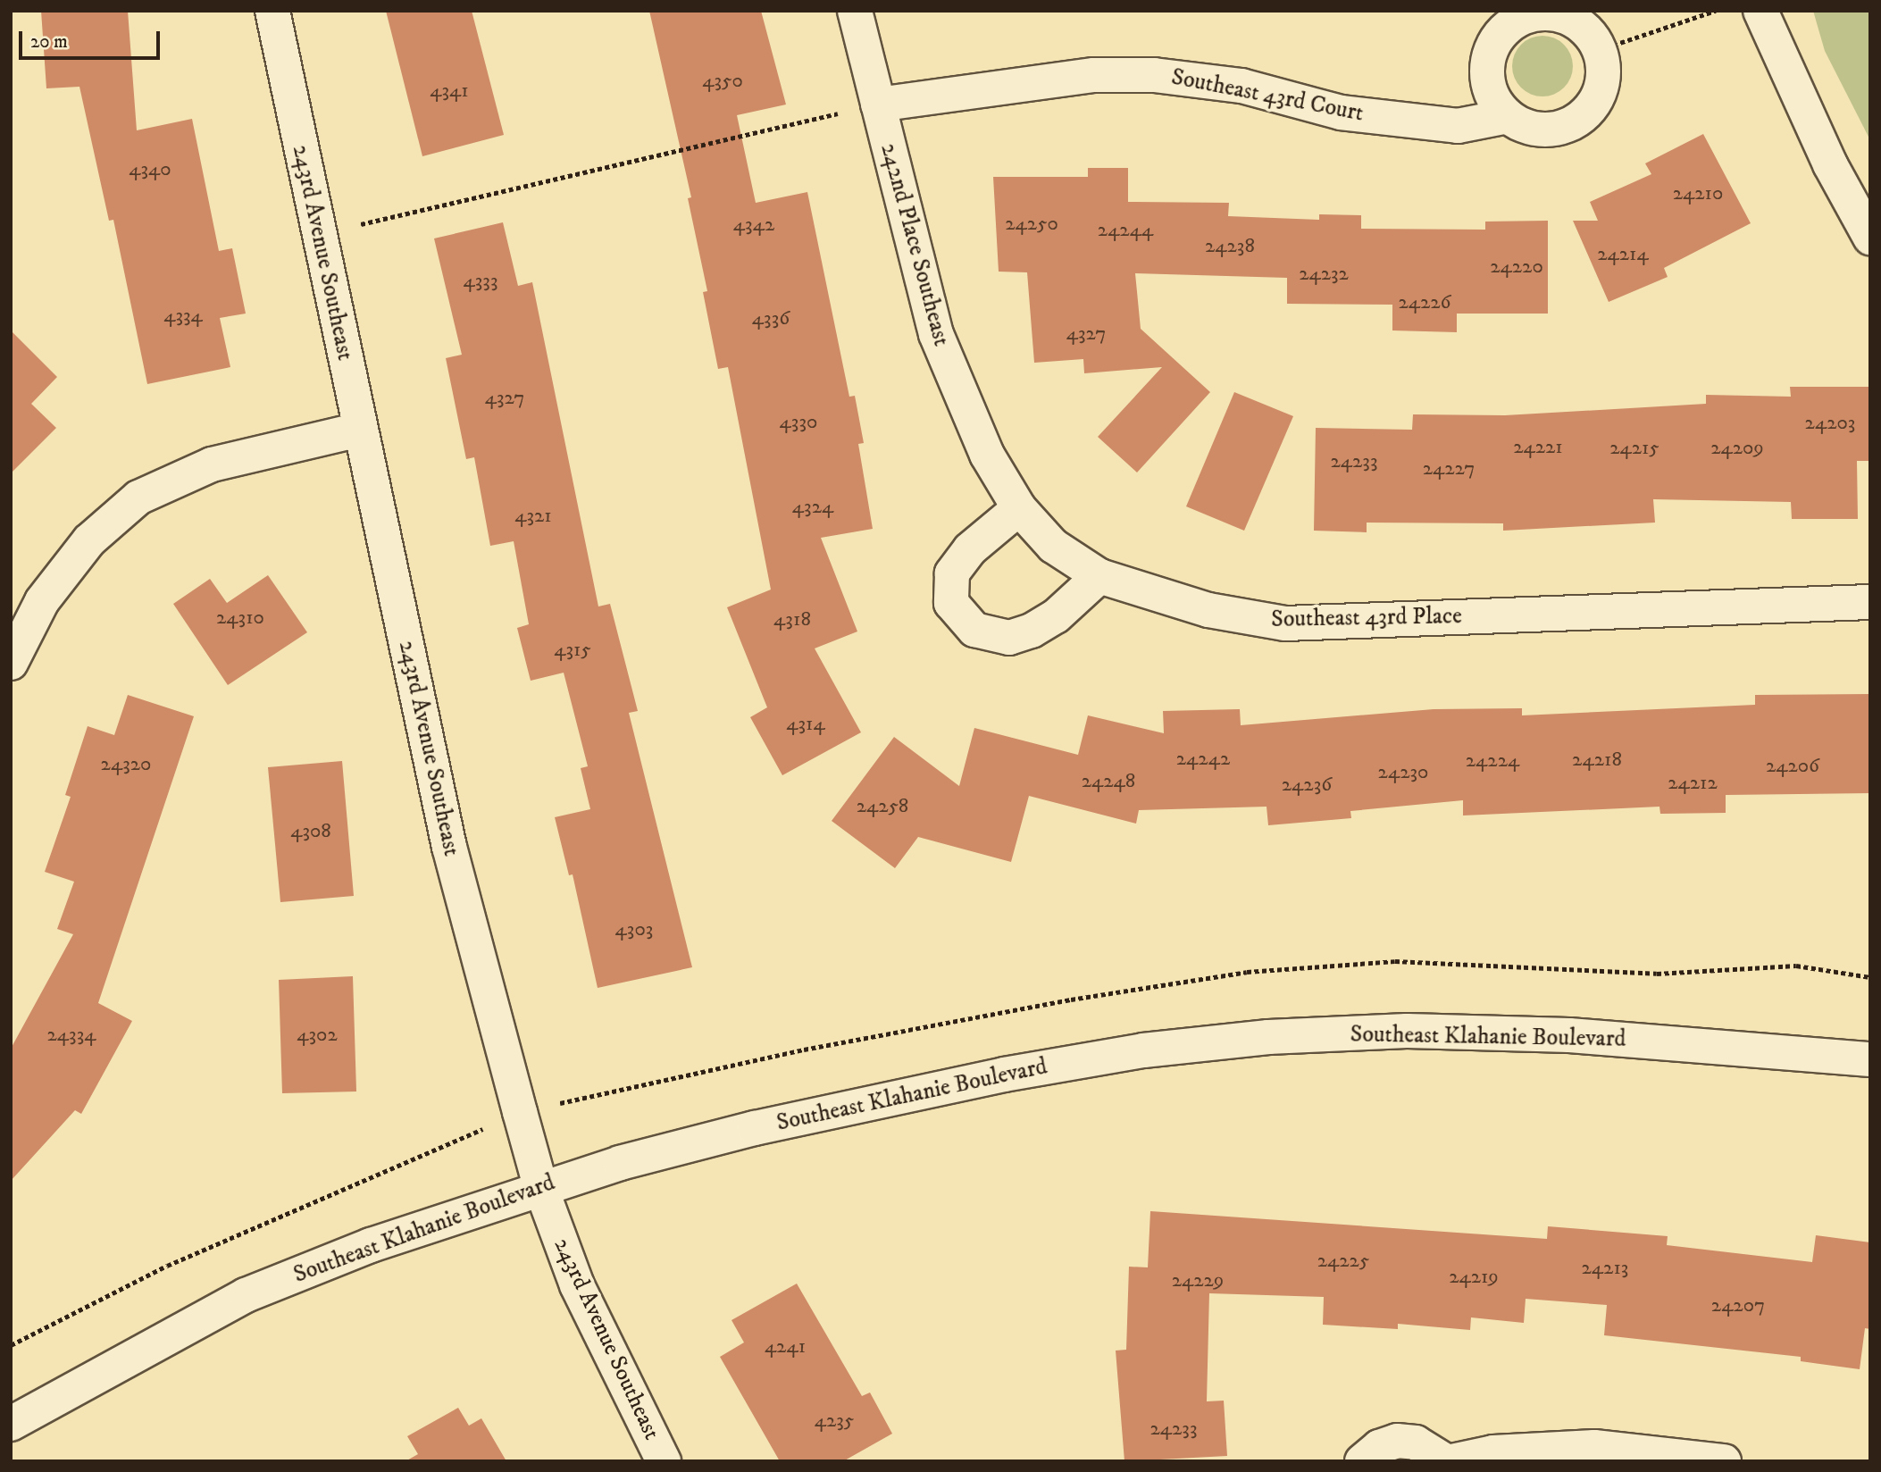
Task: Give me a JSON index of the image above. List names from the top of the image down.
{
  "streets": {
    "street": [
      "Southeast 43rd Court",
      "242nd Place Southeast",
      "243rd Avenue Southeast",
      "Southeast 43rd Place",
      "Southeast Klahanie Boulevard"
    ]
  },
  "crossings": [
    ["Southeast 43rd Court", "242nd Place Southeast"],
    ["242nd Place Southeast", "Southeast 43rd Place"],
    ["243rd Avenue Southeast", "Southeast Klahanie Boulevard"]
  ],
  "house_numbers": [
    "4350",
    "4341",
    "4340",
    "24210",
    "24250",
    "4342",
    "24244",
    "24238",
    "24214",
    "24220",
    "24232",
    "4333",
    "24226",
    "4334",
    "4336",
    "4327",
    "4327",
    "4330",
    "24203",
    "24221",
    "24215",
    "24209",
    "24233",
    "24227",
    "4324",
    "4321",
    "24310",
    "4318",
    "4315",
    "4314",
    "24242",
    "24218",
    "24224",
    "24320",
    "24206",
    "24230",
    "24248",
    "24212",
    "24236",
    "24258",
    "4308",
    "4303",
    "24334",
    "4302",
    "24225",
    "24213",
    "24219",
    "24229",
    "24207",
    "4241",
    "4235",
    "24233"
  ],
  "scale_bar": "20 m"
}
